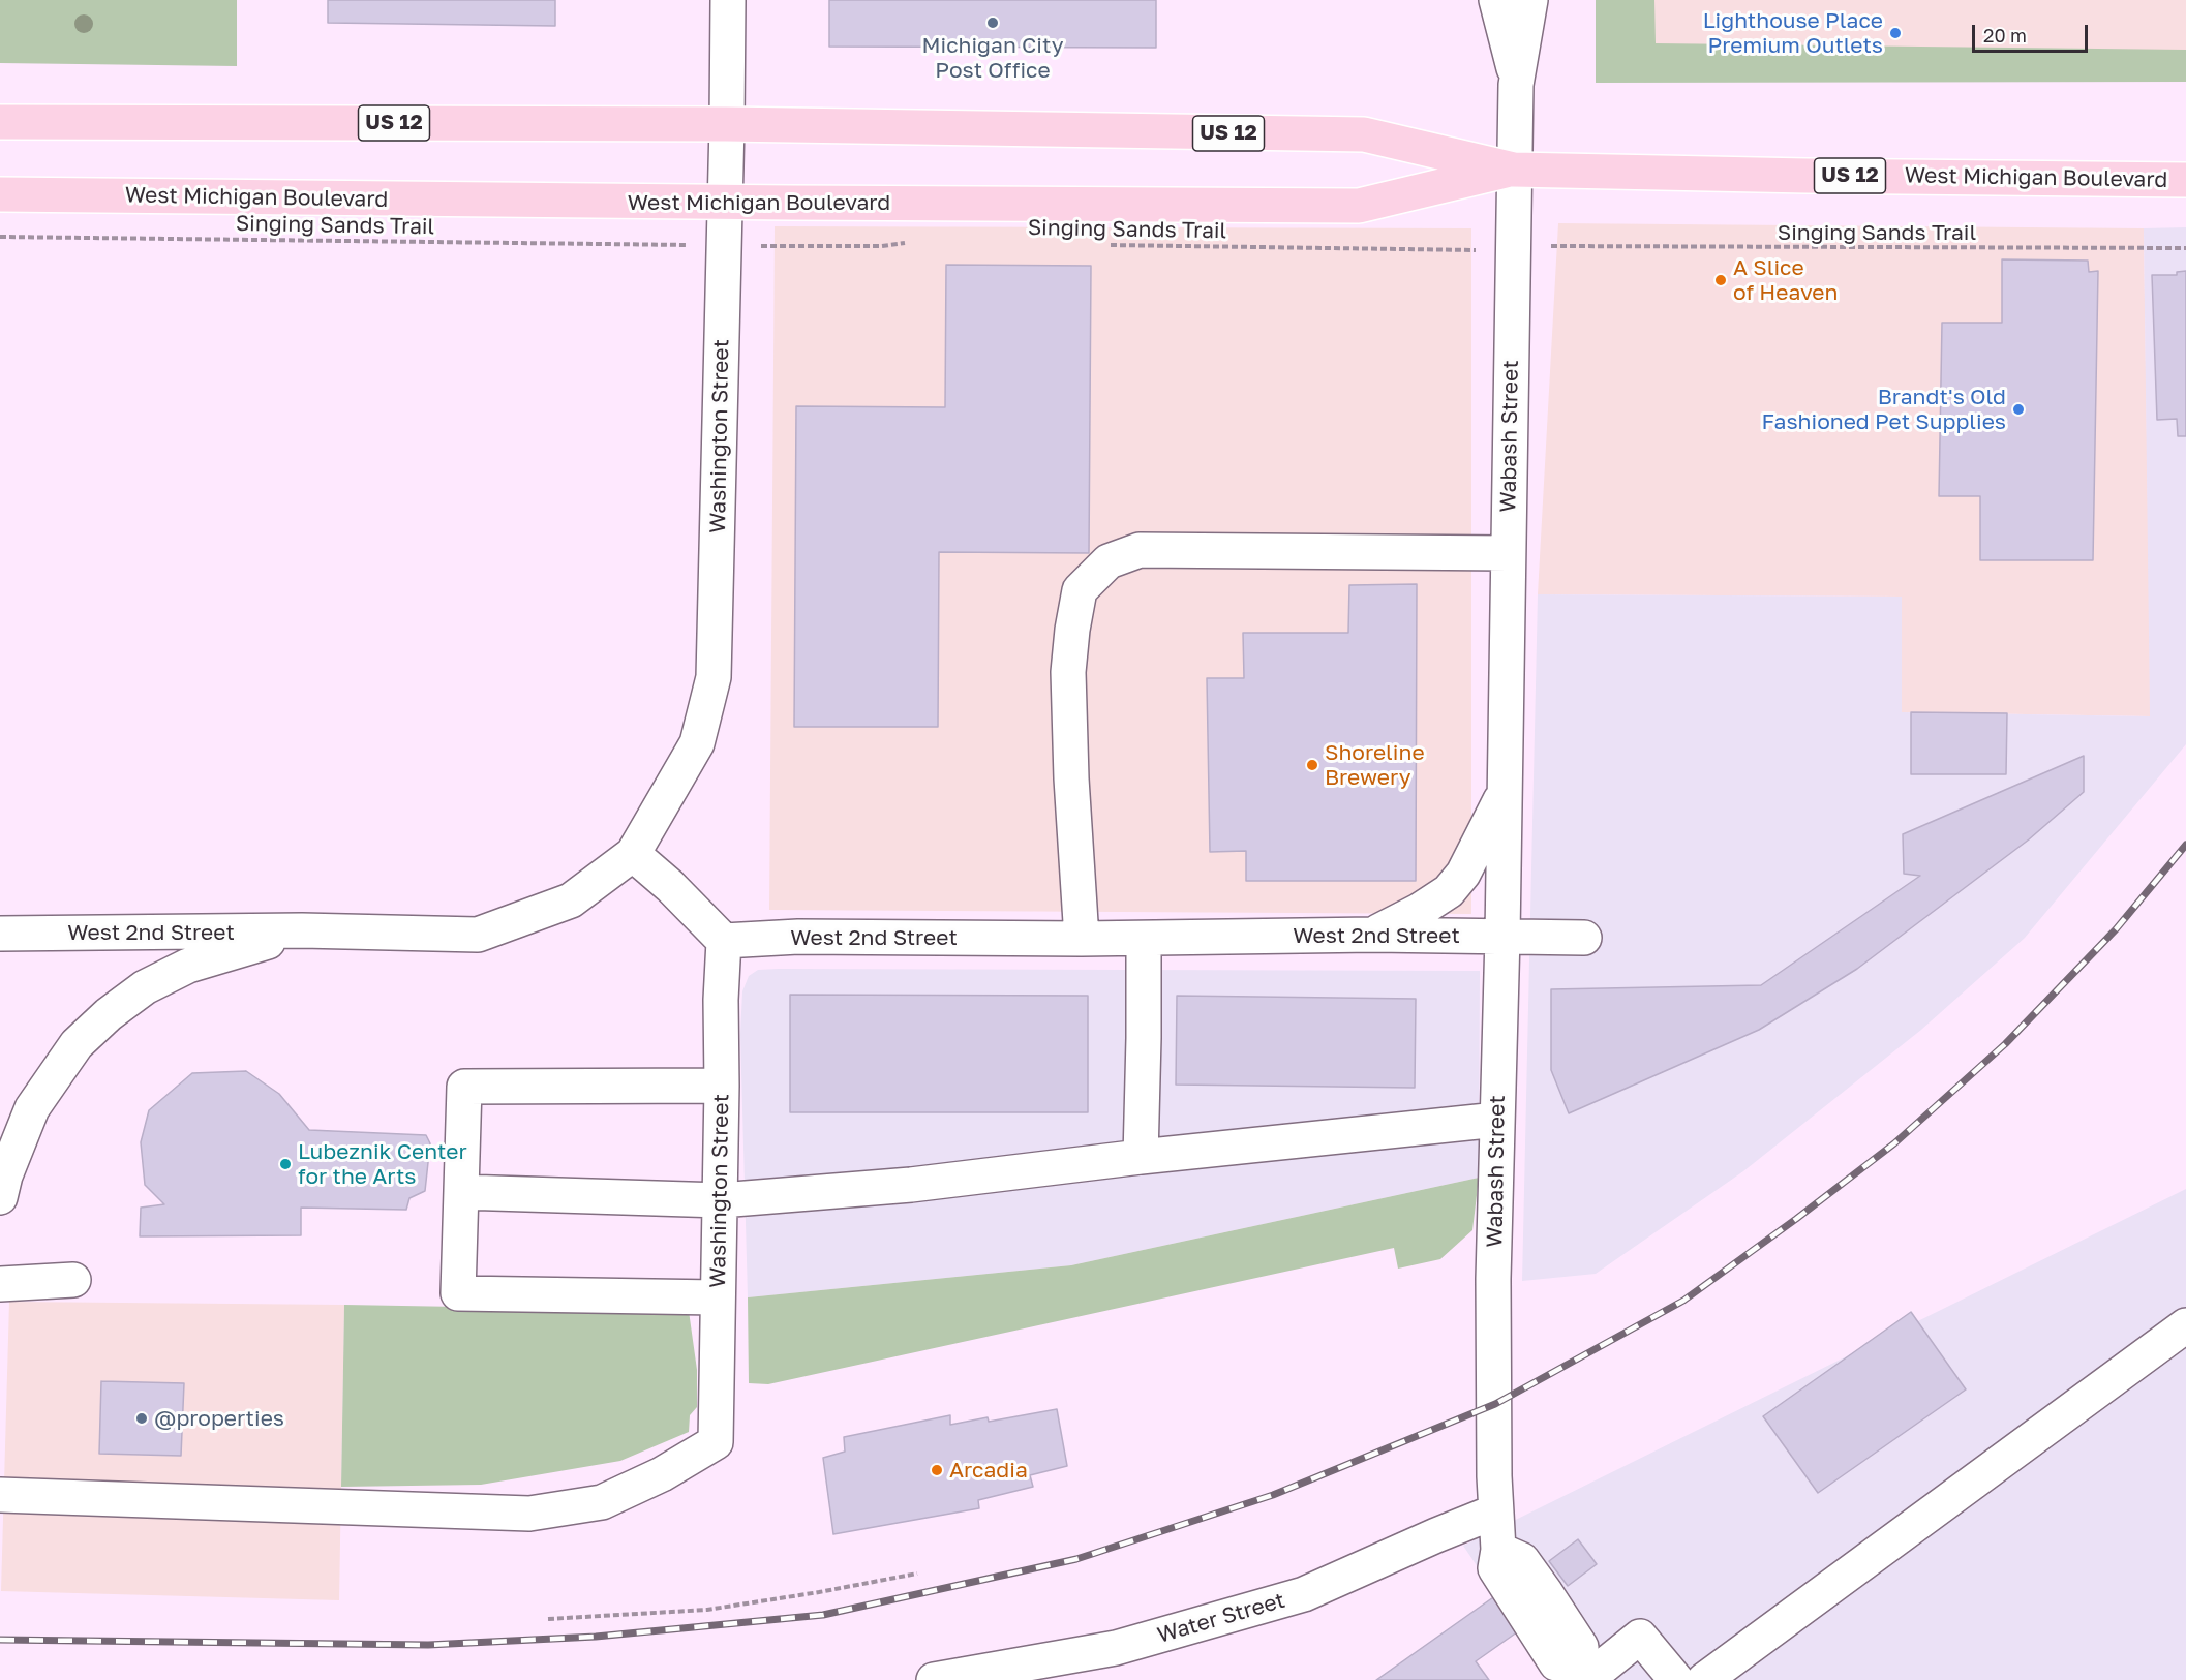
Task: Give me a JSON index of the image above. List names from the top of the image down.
{
  "streets": {
    "main road": ["US 12", "West Michigan Boulevard"],
    "street": [
      "Washington Street",
      "Wabash Street",
      "West 2nd Street",
      "Water Street"
    ],
    "path": ["Singing Sands Trail"]
  },
  "crossings": [
    ["West Michigan Boulevard", "Washington Street"],
    ["West Michigan Boulevard", "Wabash Street"],
    ["Washington Street", "West 2nd Street"],
    ["Wabash Street", "West 2nd Street"],
    ["Wabash Street", "Water Street"]
  ],
  "places": [
    "Michigan City Post Office",
    "Lighthouse Place Premium Outlets",
    "A Slice of Heaven",
    "Brandt's Old Fashioned Pet Supplies",
    "Shoreline Brewery",
    "Lubeznik Center for the Arts",
    "@properties",
    "Arcadia"
  ],
  "scale_bar": "20 m"
}
